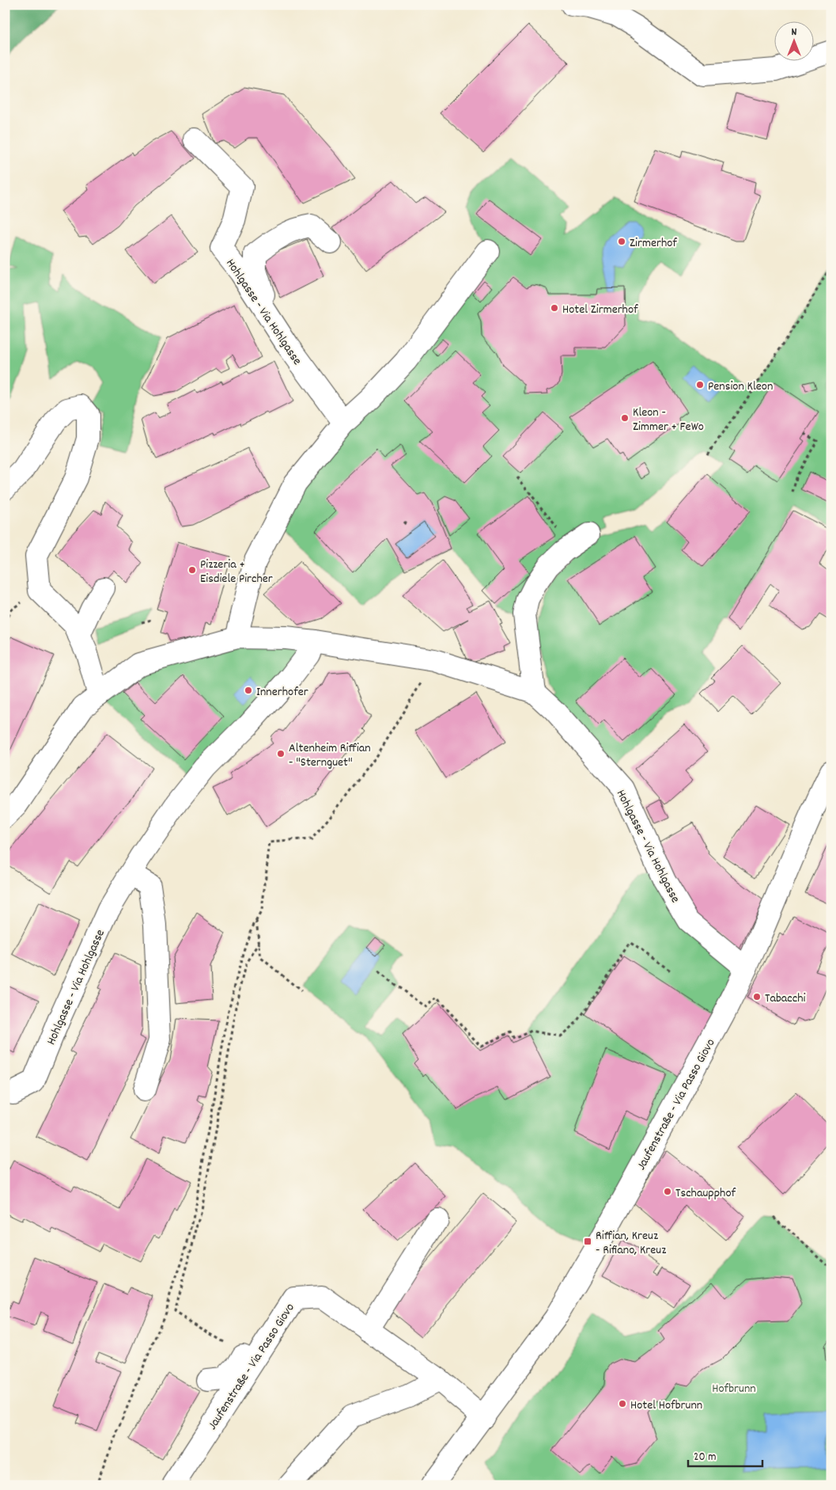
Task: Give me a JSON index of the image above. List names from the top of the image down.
{
  "streets": {
    "main road": ["Hohlgasse - Via Hohlgasse", "Jaufenstraße - Via Passo Giovo"]
  },
  "crossings": [
    ["Hohlgasse - Via Hohlgasse", "Jaufenstraße - Via Passo Giovo"]
  ],
  "parks": ["Hofbrunn"],
  "places": {
    "other": [
      "Zirmerhof",
      "Hotel Zirmerhof",
      "Pension Kleon",
      "Kleon - Zimmer + FeWo",
      "Pizzeria + Eisdiele Pircher",
      "Innerhofer",
      "Altenheim Riffian - \"Sternguet\"",
      "Tabacchi",
      "Tschaupphof",
      "Hotel Hofbrunn"
    ],
    "transit": ["Riffian, Kreuz - Rifiano, Kreuz"]
  },
  "scale_bar": "20 m",
  "north": "top"
}
